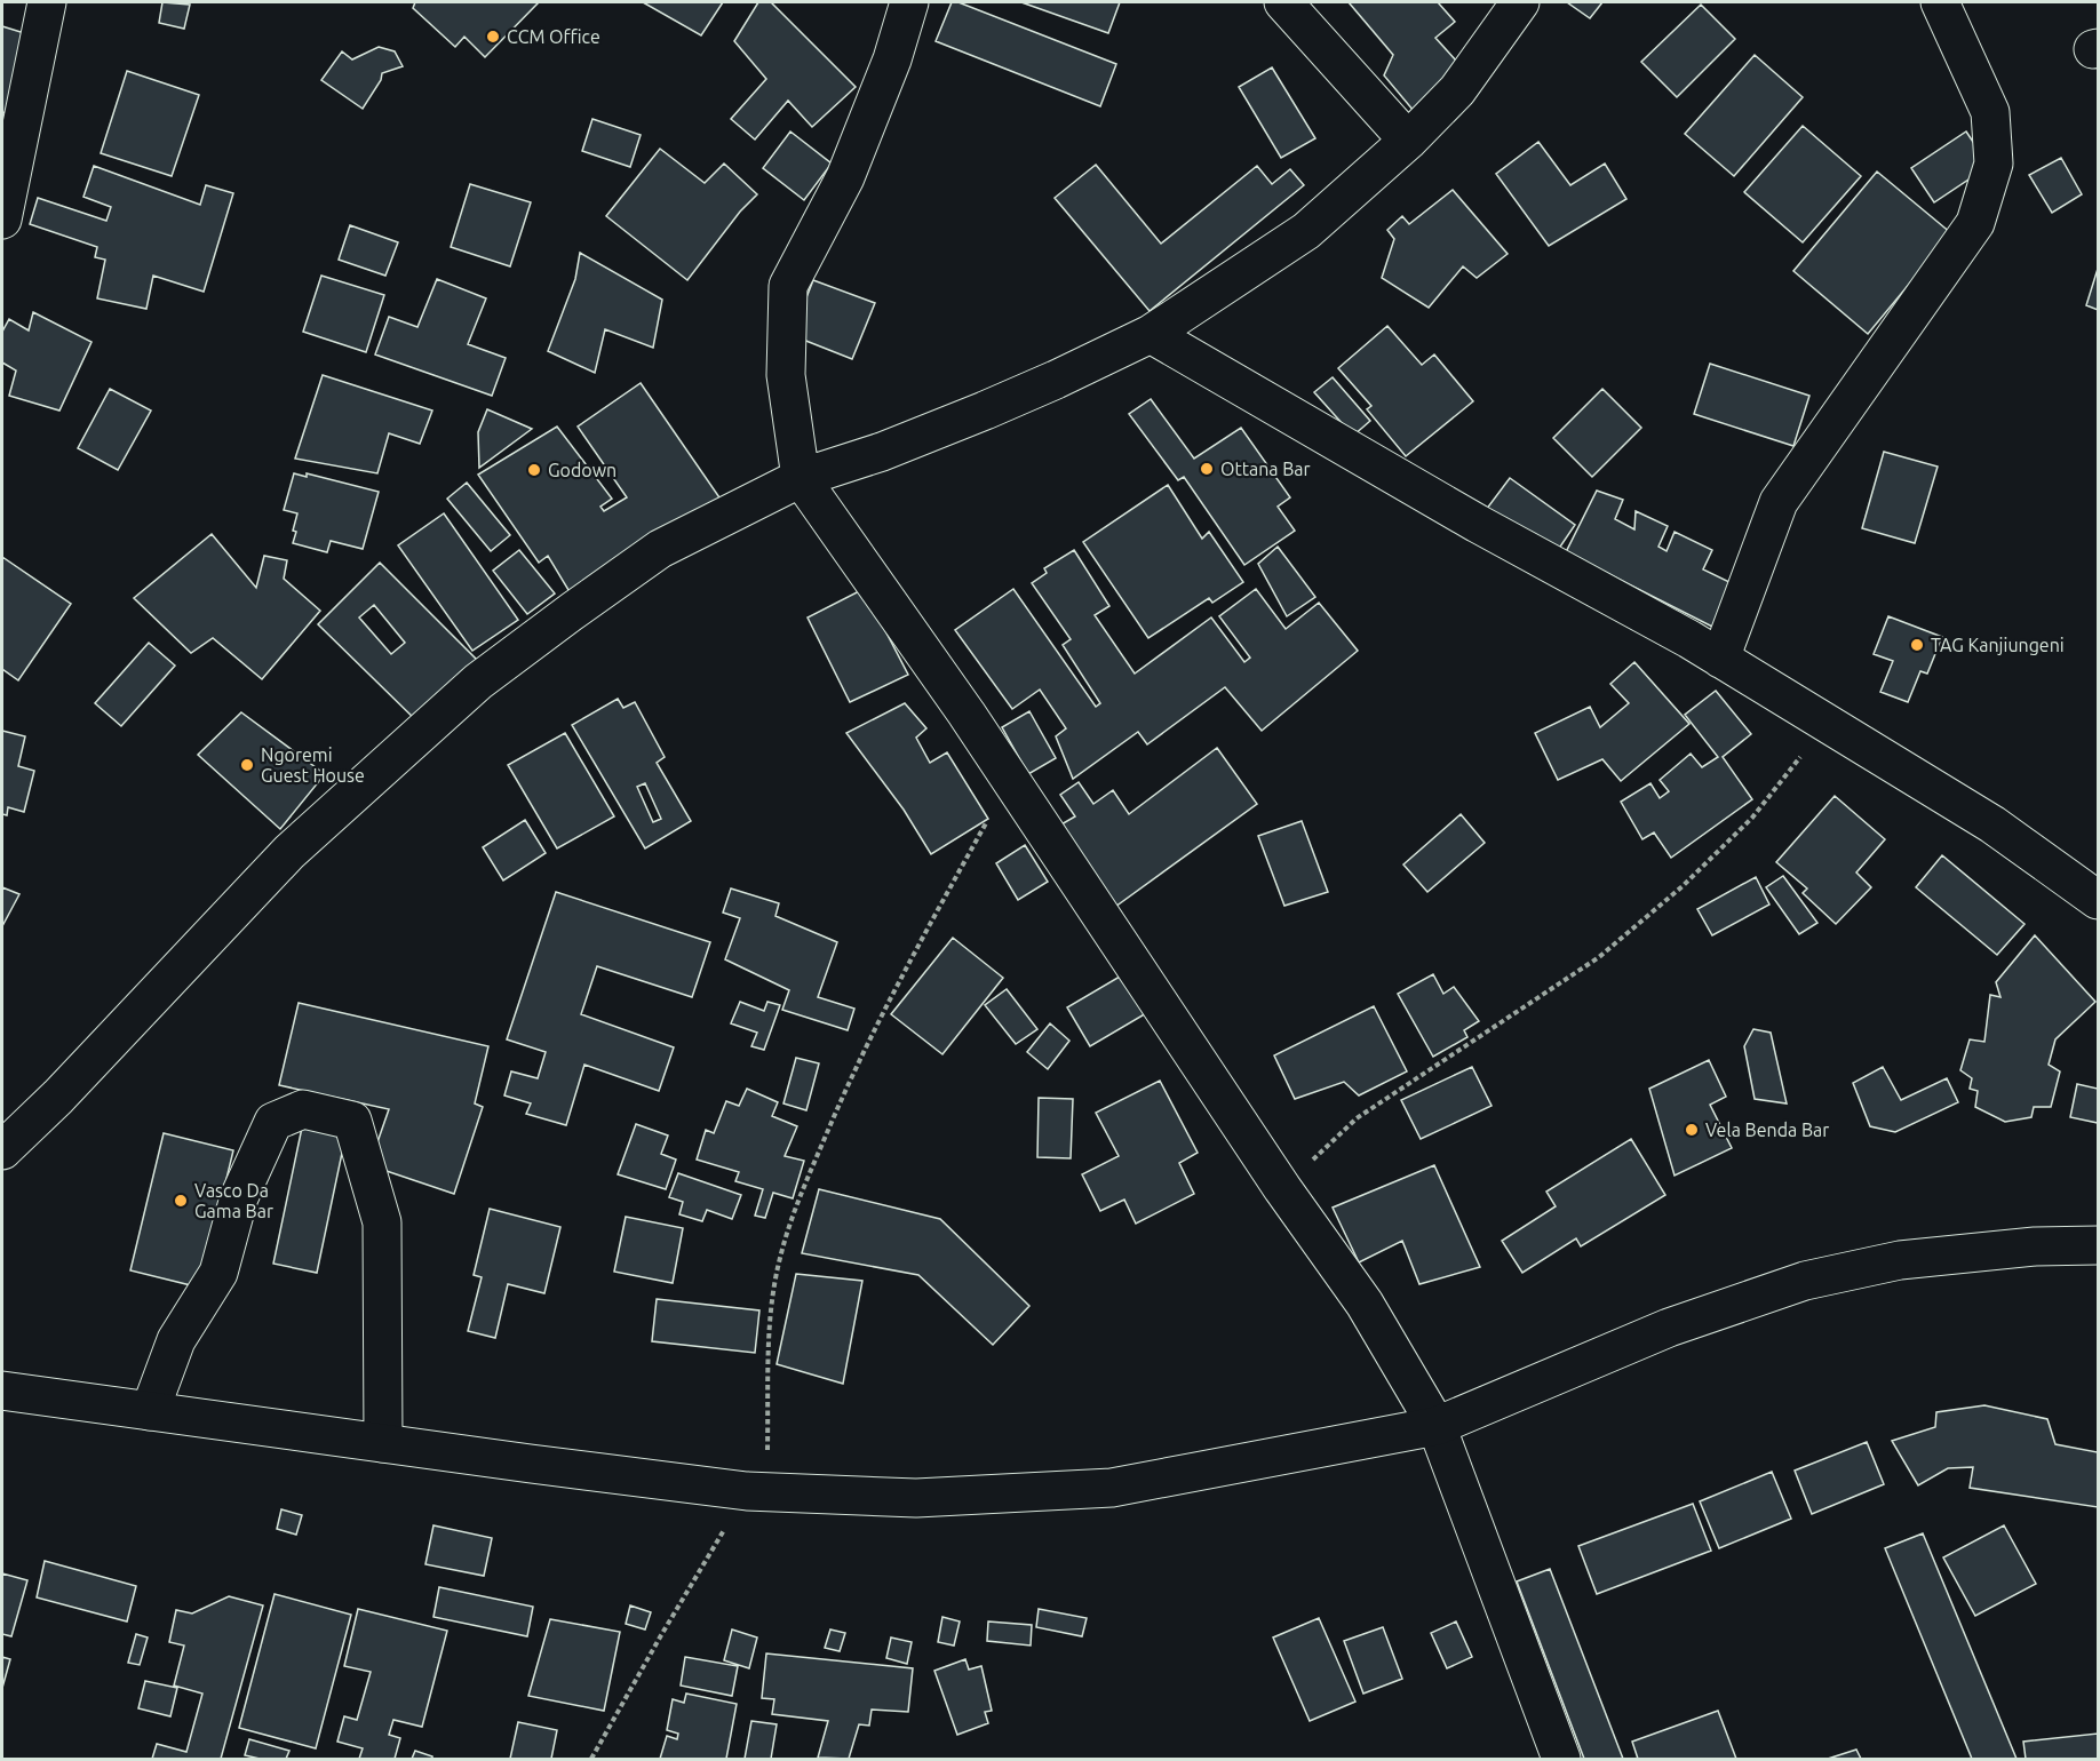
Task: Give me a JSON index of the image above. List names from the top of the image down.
{
  "places": [
    "CCM Office",
    "Ottana Bar",
    "Godown",
    "TAG Kanjiungeni",
    "Ngoremi Guest House",
    "Vela Benda Bar",
    "Vasco Da Gama Bar"
  ]
}
